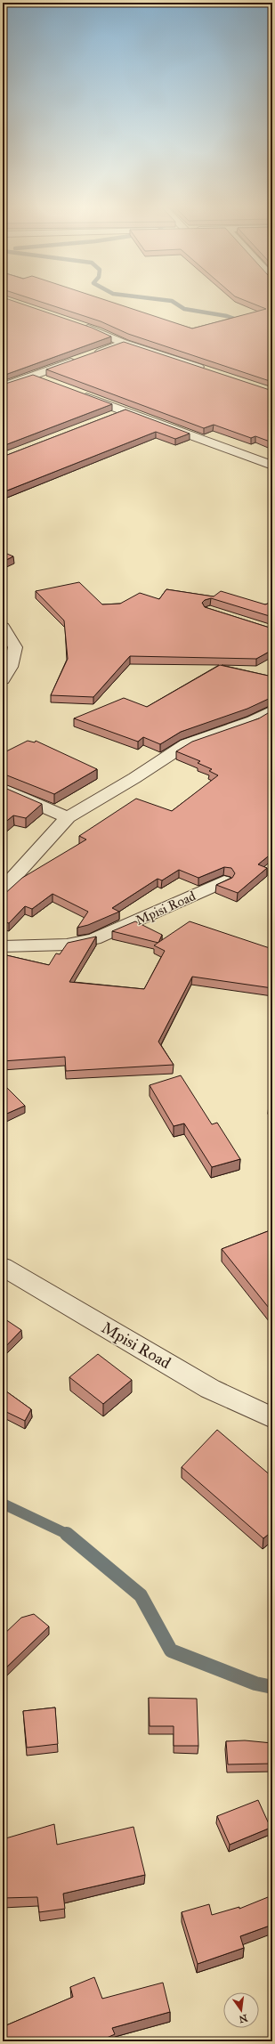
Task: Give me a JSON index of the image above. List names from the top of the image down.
{
  "streets": {
    "street": ["Mpisi Road"]
  },
  "north": "bottom"
}
